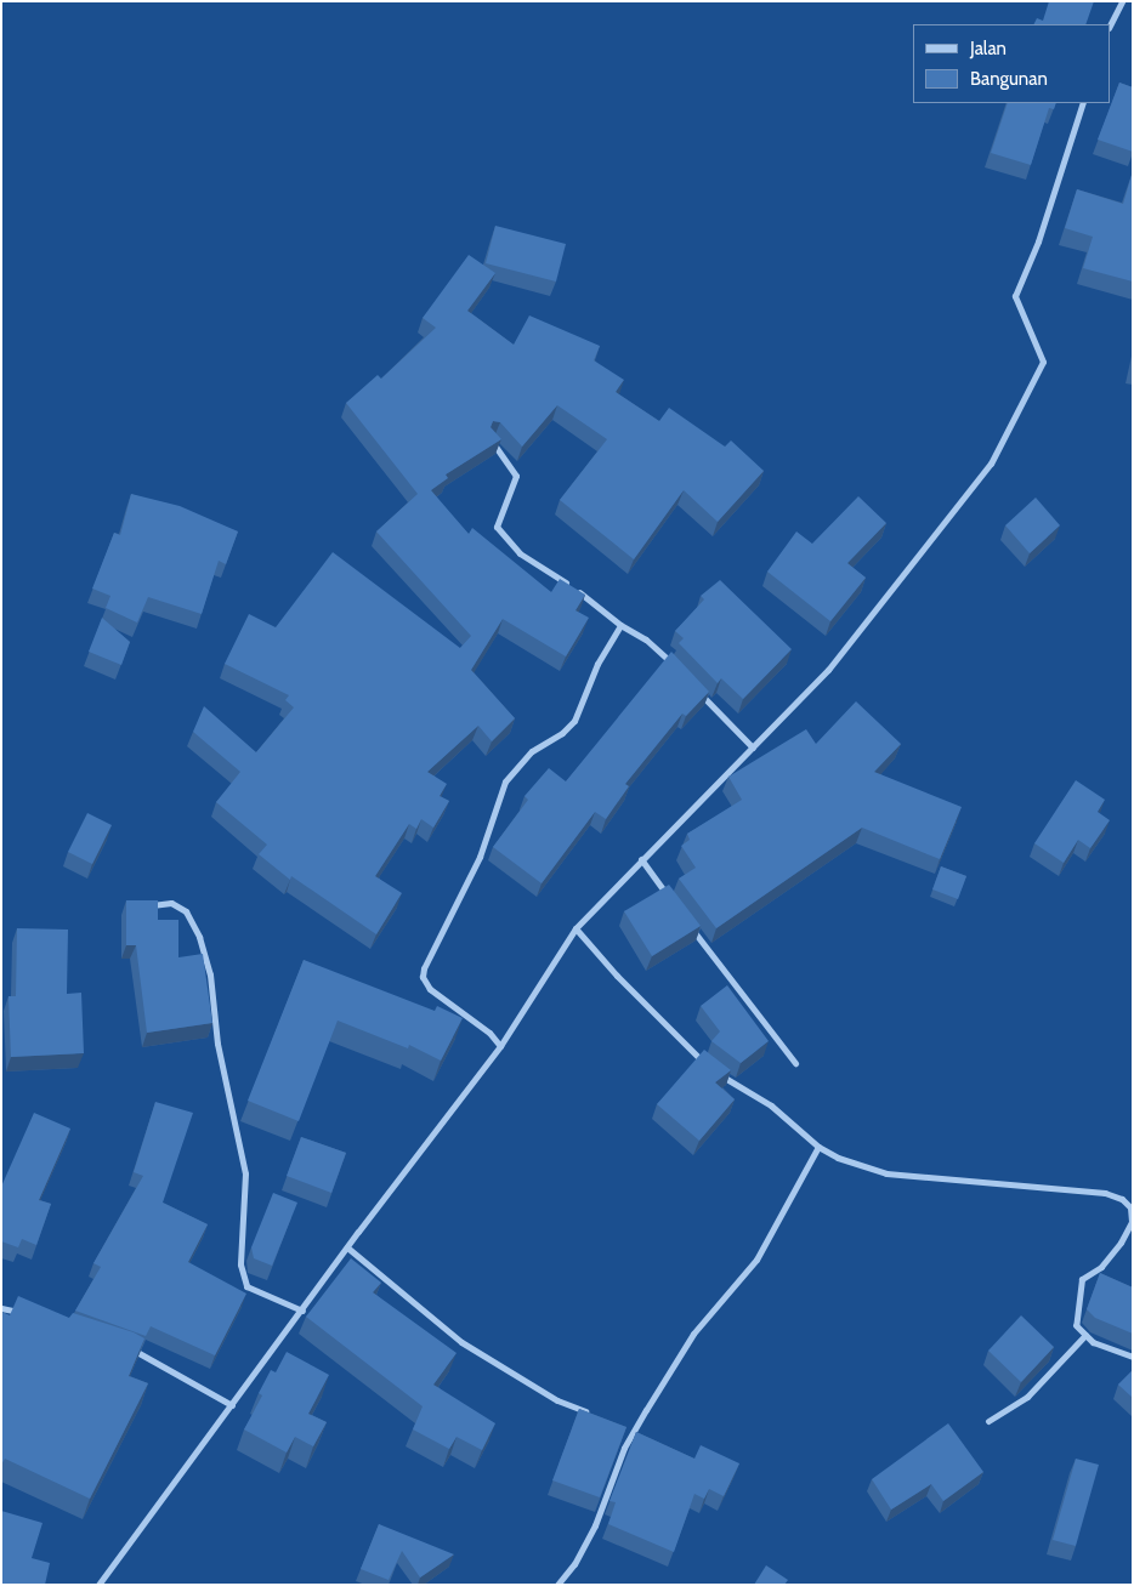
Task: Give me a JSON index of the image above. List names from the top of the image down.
{
  "legend": ["Jalan", "Bangunan"]
}
